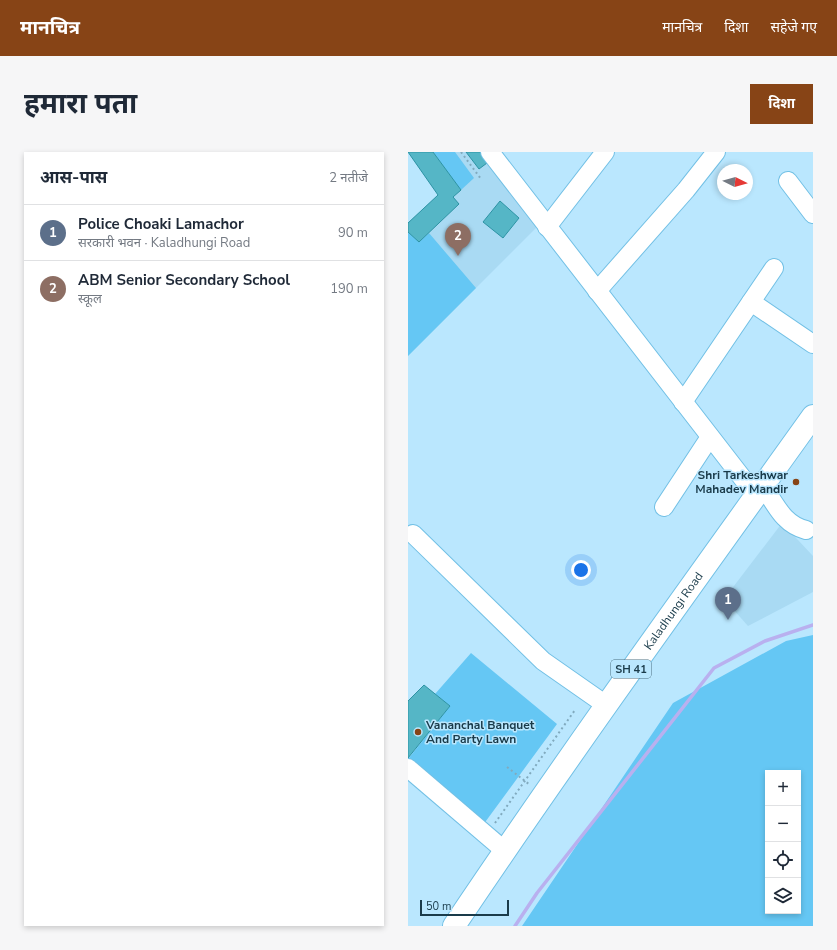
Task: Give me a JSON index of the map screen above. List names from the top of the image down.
{
  "streets": {
    "main road": ["Kaladhungi Road", "SH 41"]
  },
  "places": ["Shri Tarkeshwar Mahadev Mandir", "Vananchal Banquet And Party Lawn"],
  "scale_bar": "50 m",
  "north": "right",
  "page": {
    "header": "मानचित्र",
    "nav": ["मानचित्र", "दिशा", "सहेजे गए"],
    "buttons": "दिशा",
    "title": "हमारा पता",
    "heading": ["आस-पास", "2 नतीजे"],
    "list": [
      {
        "mark": "1",
        "name": "Police Choaki Lamachor",
        "note": "सरकारी भवन · Kaladhungi Road",
        "value": "90 m"
      },
      {
        "mark": "2",
        "name": "ABM Senior Secondary School",
        "note": "स्कूल",
        "value": "190 m"
      }
    ],
    "pins": ["2", "1"],
    "map_buttons": ["+", "−"],
    "scale": "50 m"
  }
}
